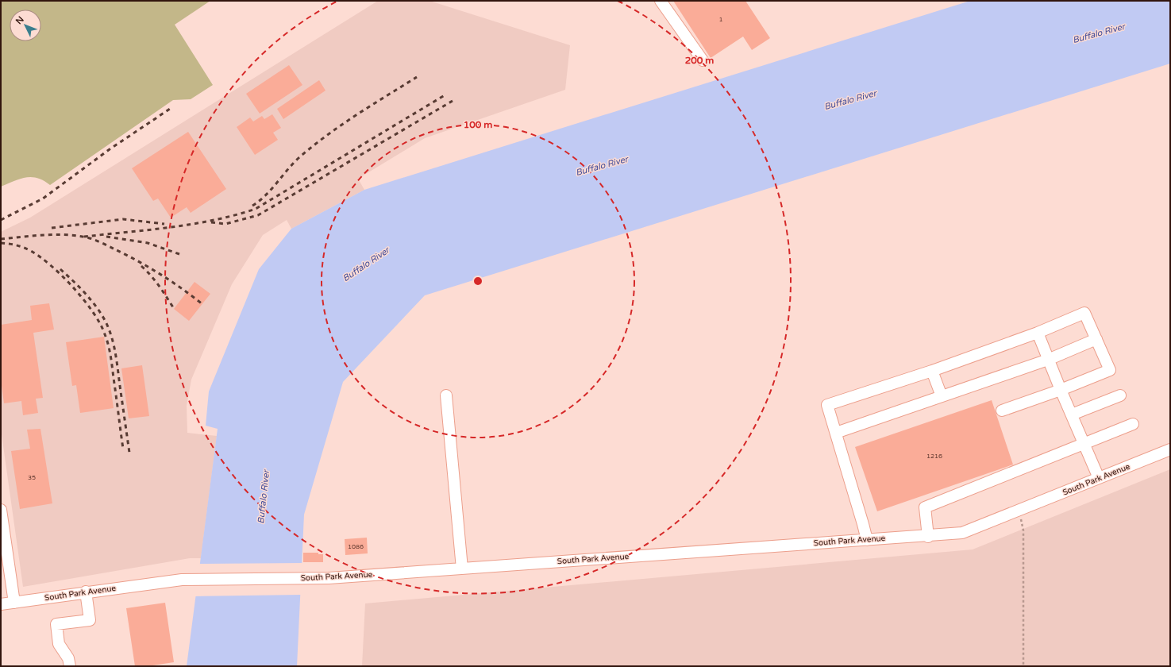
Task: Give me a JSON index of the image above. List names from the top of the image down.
{
  "streets": {
    "street": ["South Park Avenue"]
  },
  "water": ["Buffalo River"],
  "house_numbers": [
    "1",
    "1216",
    "35",
    "1086"
  ],
  "north": "top left",
  "rings": ["200 m", "100 m"]
}
